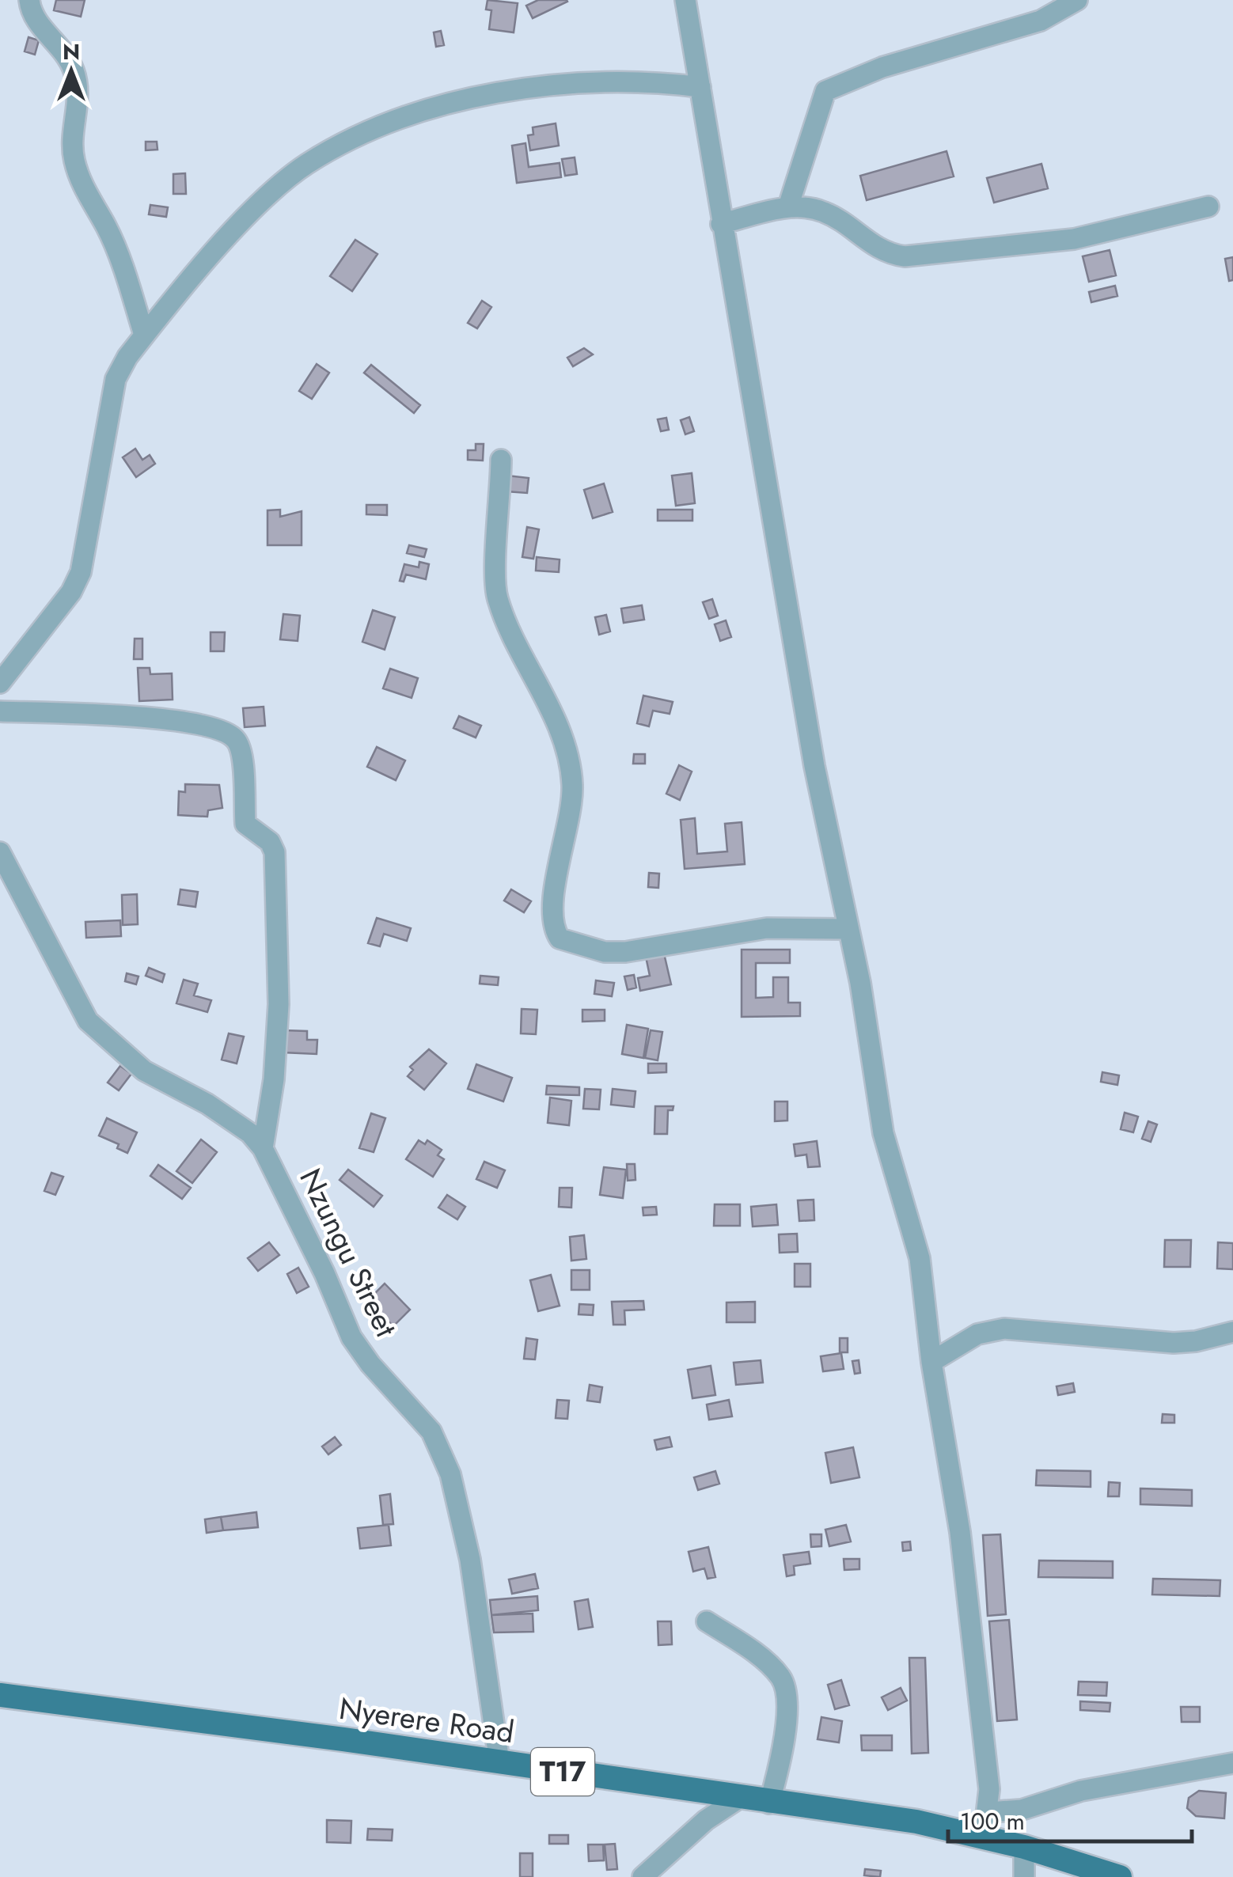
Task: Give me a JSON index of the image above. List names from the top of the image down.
{
  "streets": {
    "main road": ["Nyerere Road", "T17"],
    "street": ["Nzungu Street"]
  },
  "crossings": [
    ["Nzungu Street", "Nyerere Road"]
  ],
  "scale_bar": "100 m",
  "north": "top"
}
